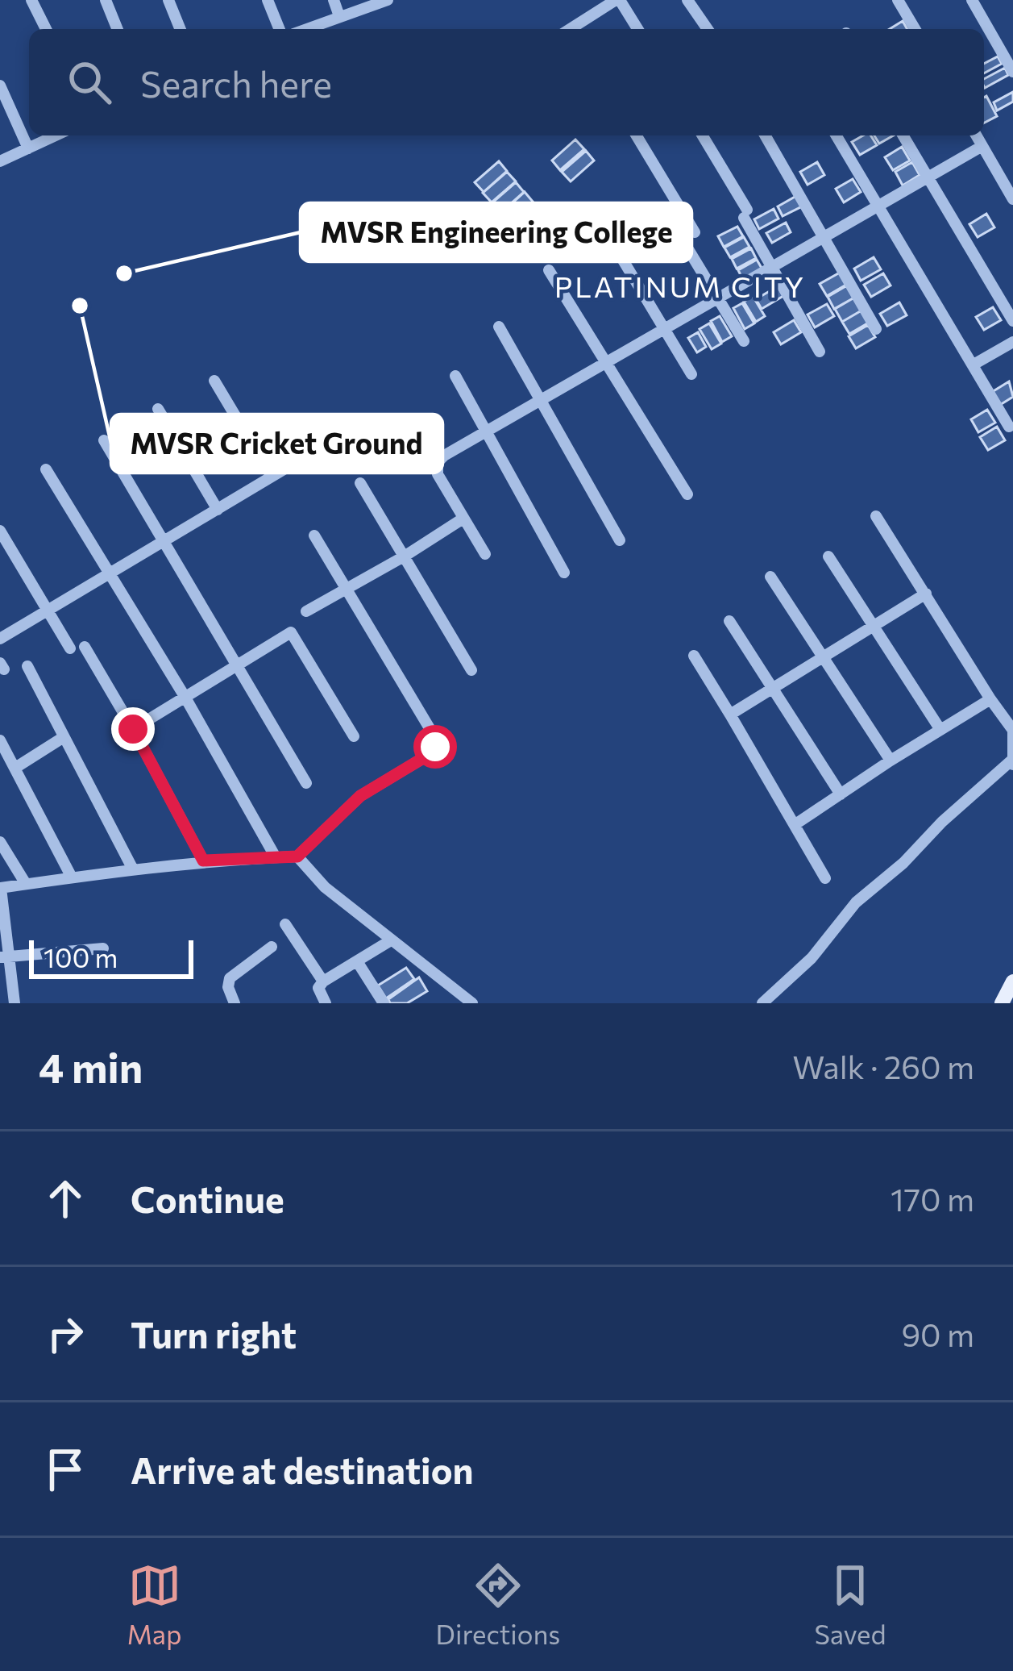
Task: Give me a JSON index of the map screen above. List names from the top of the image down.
{
  "districts": ["PLATINUM CITY"],
  "places": ["MVSR Engineering College", "MVSR Cricket Ground"],
  "scale_bar": "100 m",
  "page": {
    "search": "Search here",
    "scale": "100 m",
    "heading": ["4 min", "Walk · 260 m"],
    "list": [
      ["Continue", "170 m"],
      ["Turn right", "90 m"],
      "Arrive at destination"
    ],
    "nav": ["Map", "Directions", "Saved"]
  }
}
